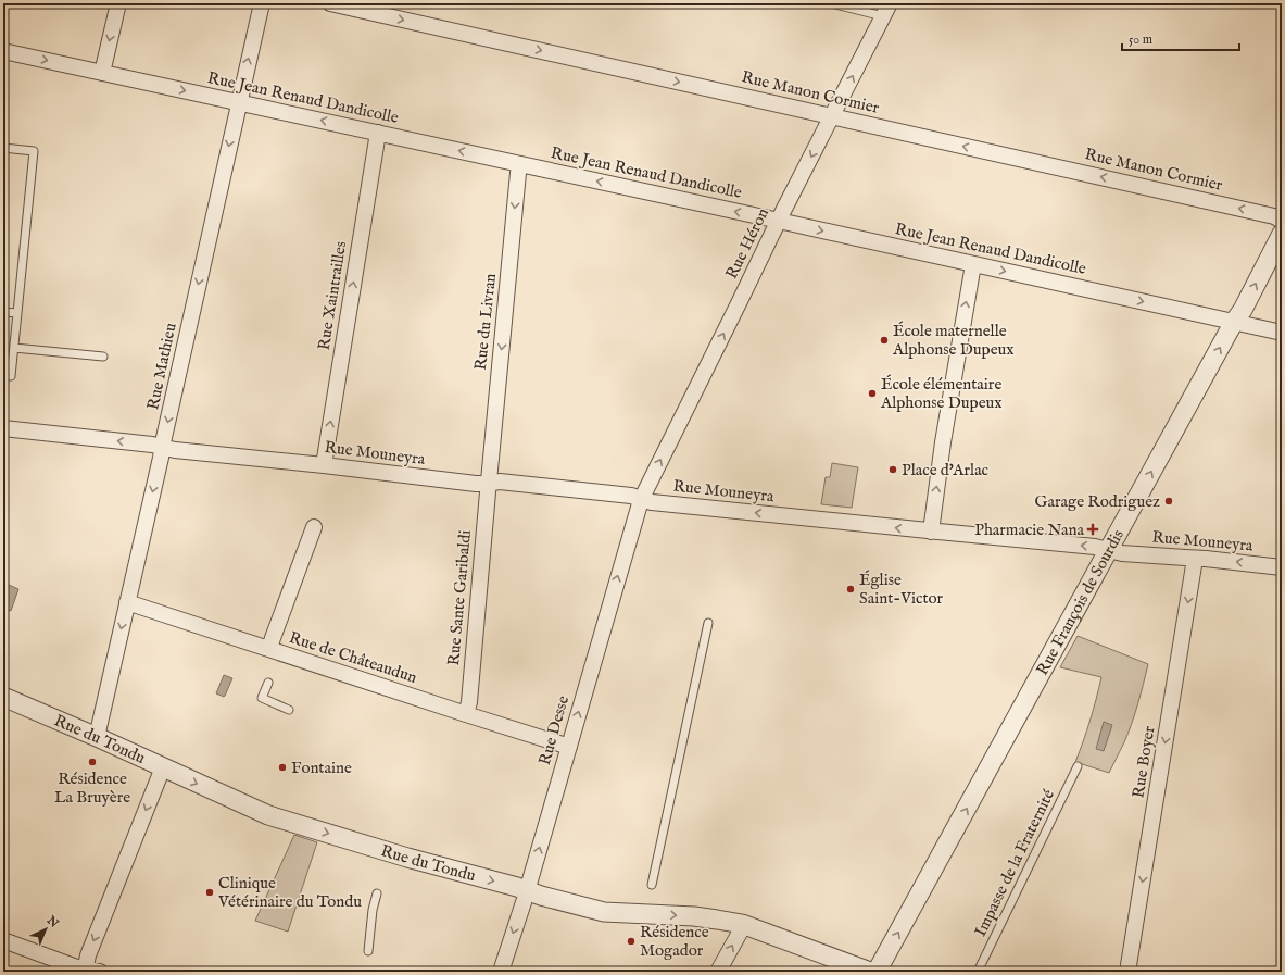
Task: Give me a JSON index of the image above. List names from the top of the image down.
{
  "streets": {
    "street": [
      "Rue Manon Cormier",
      "Rue Jean Renaud Dandicolle",
      "Rue Héron",
      "Rue Xaintrailles",
      "Rue du Livran",
      "Rue Mathieu",
      "Rue Mouneyra",
      "Rue Sante Garibaldi",
      "Rue François de Sourdis",
      "Rue de Châteaudun",
      "Rue Desse",
      "Rue du Tondu",
      "Rue Boyer"
    ],
    "lane": ["Impasse de la Fraternité"]
  },
  "crossings": [
    ["Rue Manon Cormier", "Rue Héron"],
    ["Rue Jean Renaud Dandicolle", "Rue Héron"],
    ["Rue Jean Renaud Dandicolle", "Rue Xaintrailles"],
    ["Rue Jean Renaud Dandicolle", "Rue du Livran"],
    ["Rue Jean Renaud Dandicolle", "Rue Mathieu"],
    ["Rue Jean Renaud Dandicolle", "Rue François de Sourdis"],
    ["Rue Héron", "Rue Mouneyra"],
    ["Rue Héron", "Rue Desse"],
    ["Rue Xaintrailles", "Rue Mouneyra"],
    ["Rue du Livran", "Rue Mouneyra"],
    ["Rue du Livran", "Rue Sante Garibaldi"],
    ["Rue Mathieu", "Rue Mouneyra"],
    ["Rue Mathieu", "Rue de Châteaudun"],
    ["Rue Mathieu", "Rue du Tondu"],
    ["Rue Mouneyra", "Rue Sante Garibaldi"],
    ["Rue Mouneyra", "Rue François de Sourdis"],
    ["Rue Mouneyra", "Rue Desse"],
    ["Rue Mouneyra", "Rue Boyer"],
    ["Rue Sante Garibaldi", "Rue de Châteaudun"],
    ["Rue de Châteaudun", "Rue Desse"],
    ["Rue Desse", "Rue du Tondu"]
  ],
  "one_way": [
    "Rue Xaintrailles",
    "Rue du Livran",
    "Rue Mouneyra",
    "Rue François de Sourdis",
    "Rue du Tondu",
    "Rue Boyer"
  ],
  "places": {
    "other": [
      "École maternelle Alphonse Dupeux",
      "École élémentaire Alphonse Dupeux",
      "Place d'Arlac",
      "Garage Rodriguez",
      "Église Saint-Victor",
      "Résidence La Bruyère",
      "Fontaine",
      "Clinique Vétérinaire du Tondu",
      "Résidence Mogador"
    ],
    "health": ["Pharmacie Nana"]
  },
  "scale_bar": "50 m",
  "north": "top right"
}
